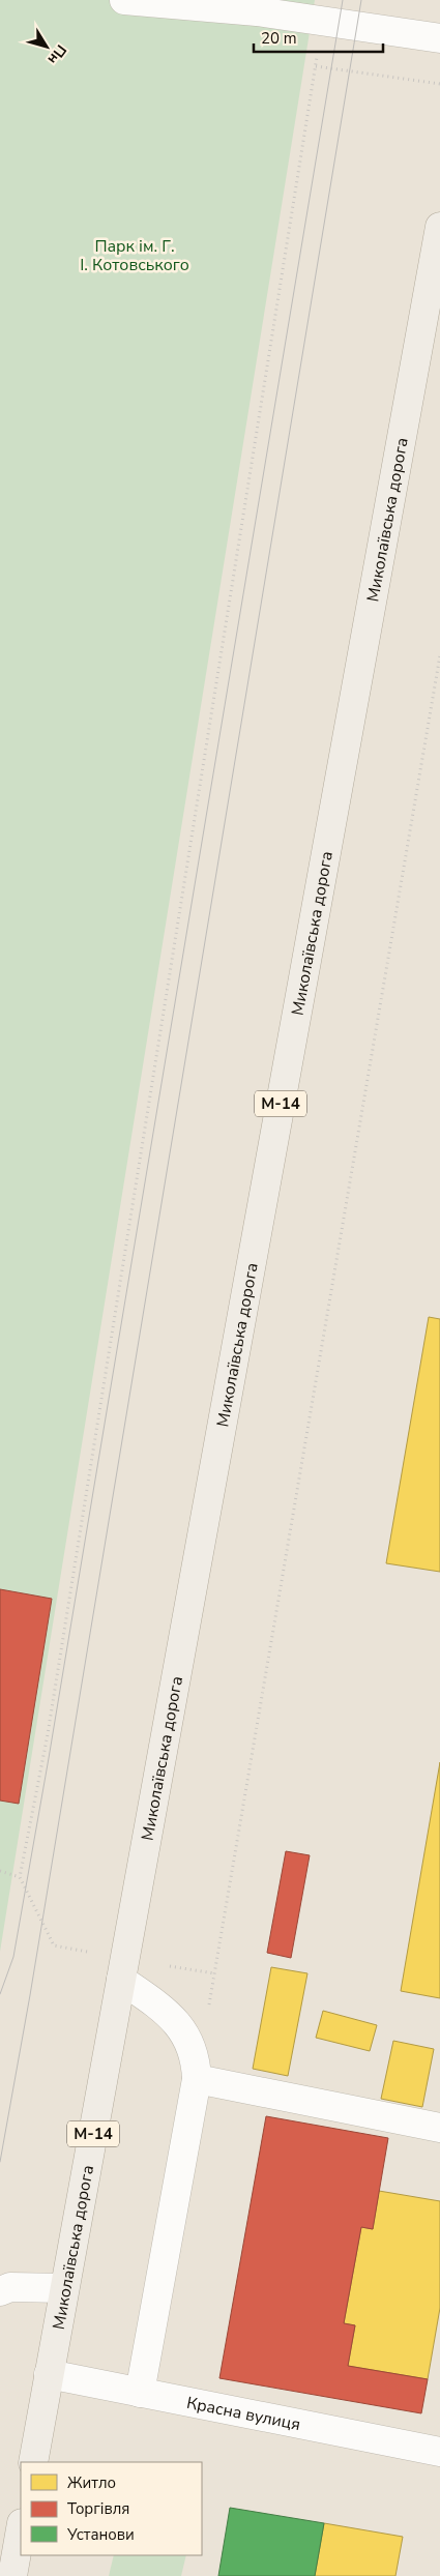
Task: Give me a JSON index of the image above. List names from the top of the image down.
{
  "streets": {
    "main road": ["Миколаївська дорога", "М-14"],
    "street": ["Красна вулиця"]
  },
  "crossings": [
    ["Миколаївська дорога", "Красна вулиця"]
  ],
  "parks": ["Парк ім. Г. І. Котовського"],
  "legend": ["Житло", "Торгівля", "Установи"],
  "scale_bar": "20 m",
  "north": "bottom right"
}
